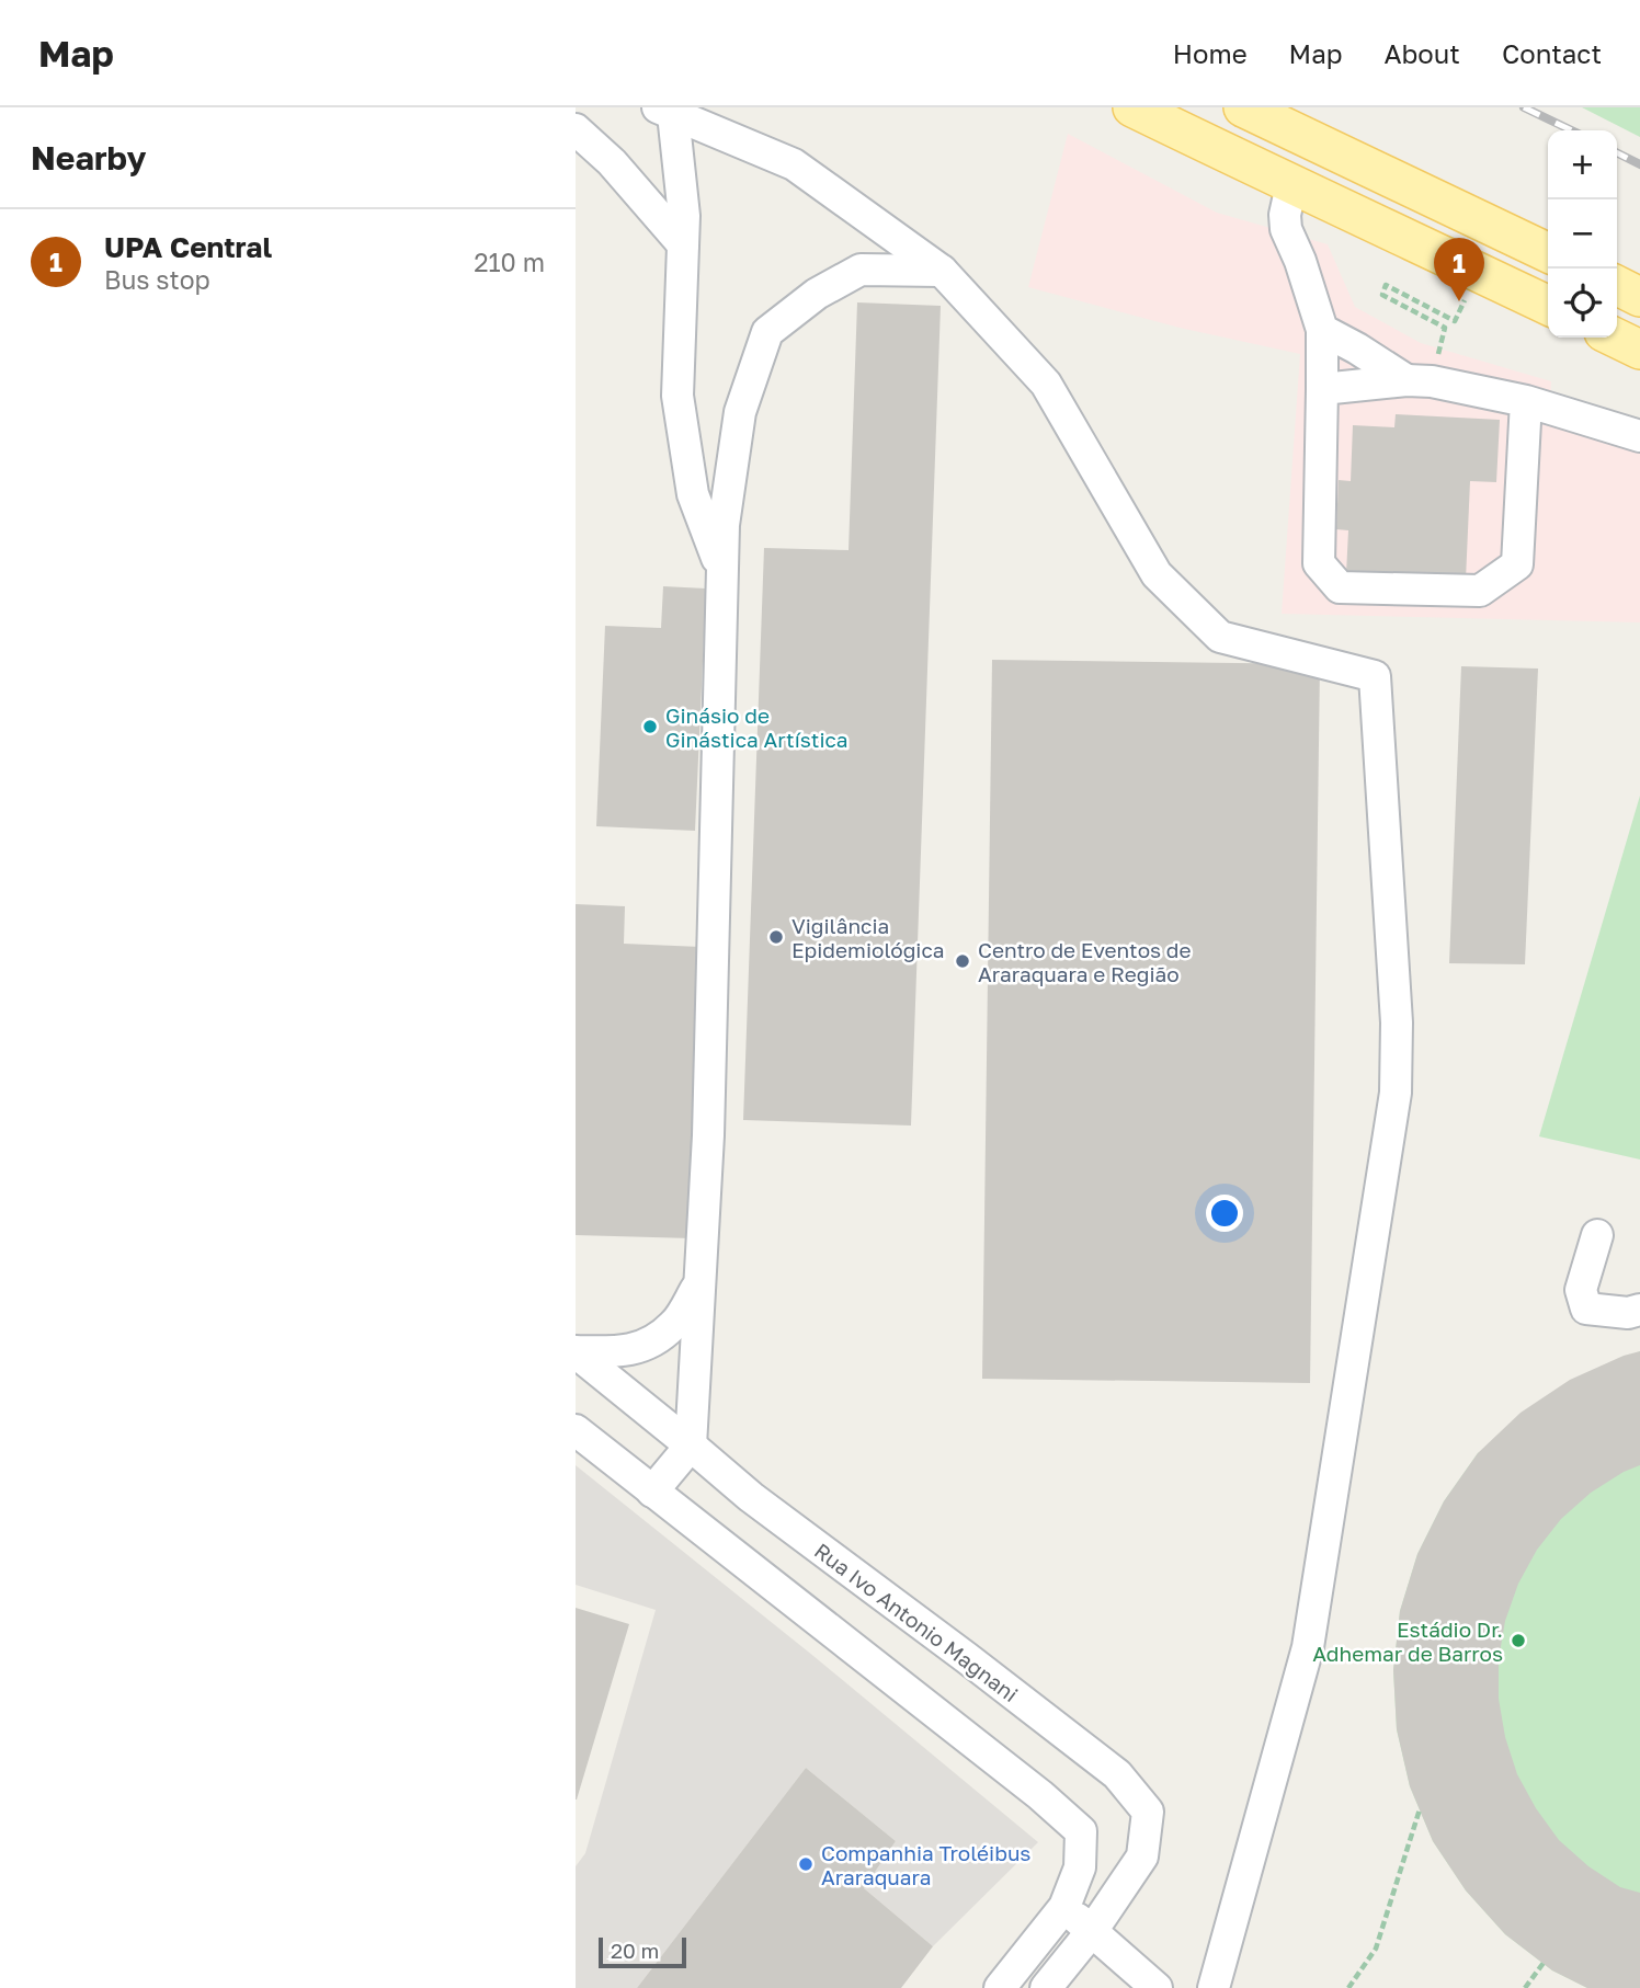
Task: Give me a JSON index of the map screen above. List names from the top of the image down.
{
  "streets": {
    "street": ["Rua Ivo Antonio Magnani"]
  },
  "places": [
    "Ginásio de Ginástica Artística",
    "Vigilância Epidemiológica",
    "Centro de Eventos de Araraquara e Região",
    "Estádio Dr. Adhemar de Barros",
    "Companhia Troléibus Araraquara"
  ],
  "scale_bar": "20 m",
  "page": {
    "header": "Map",
    "nav": [
      "Home",
      "Map",
      "About",
      "Contact"
    ],
    "heading": "Nearby",
    "map_buttons": ["+", "−"],
    "list": [
      {
        "mark": "1",
        "name": "UPA Central",
        "note": "Bus stop",
        "value": "210 m"
      }
    ],
    "pins": "1",
    "scale": "20 m"
  }
}
